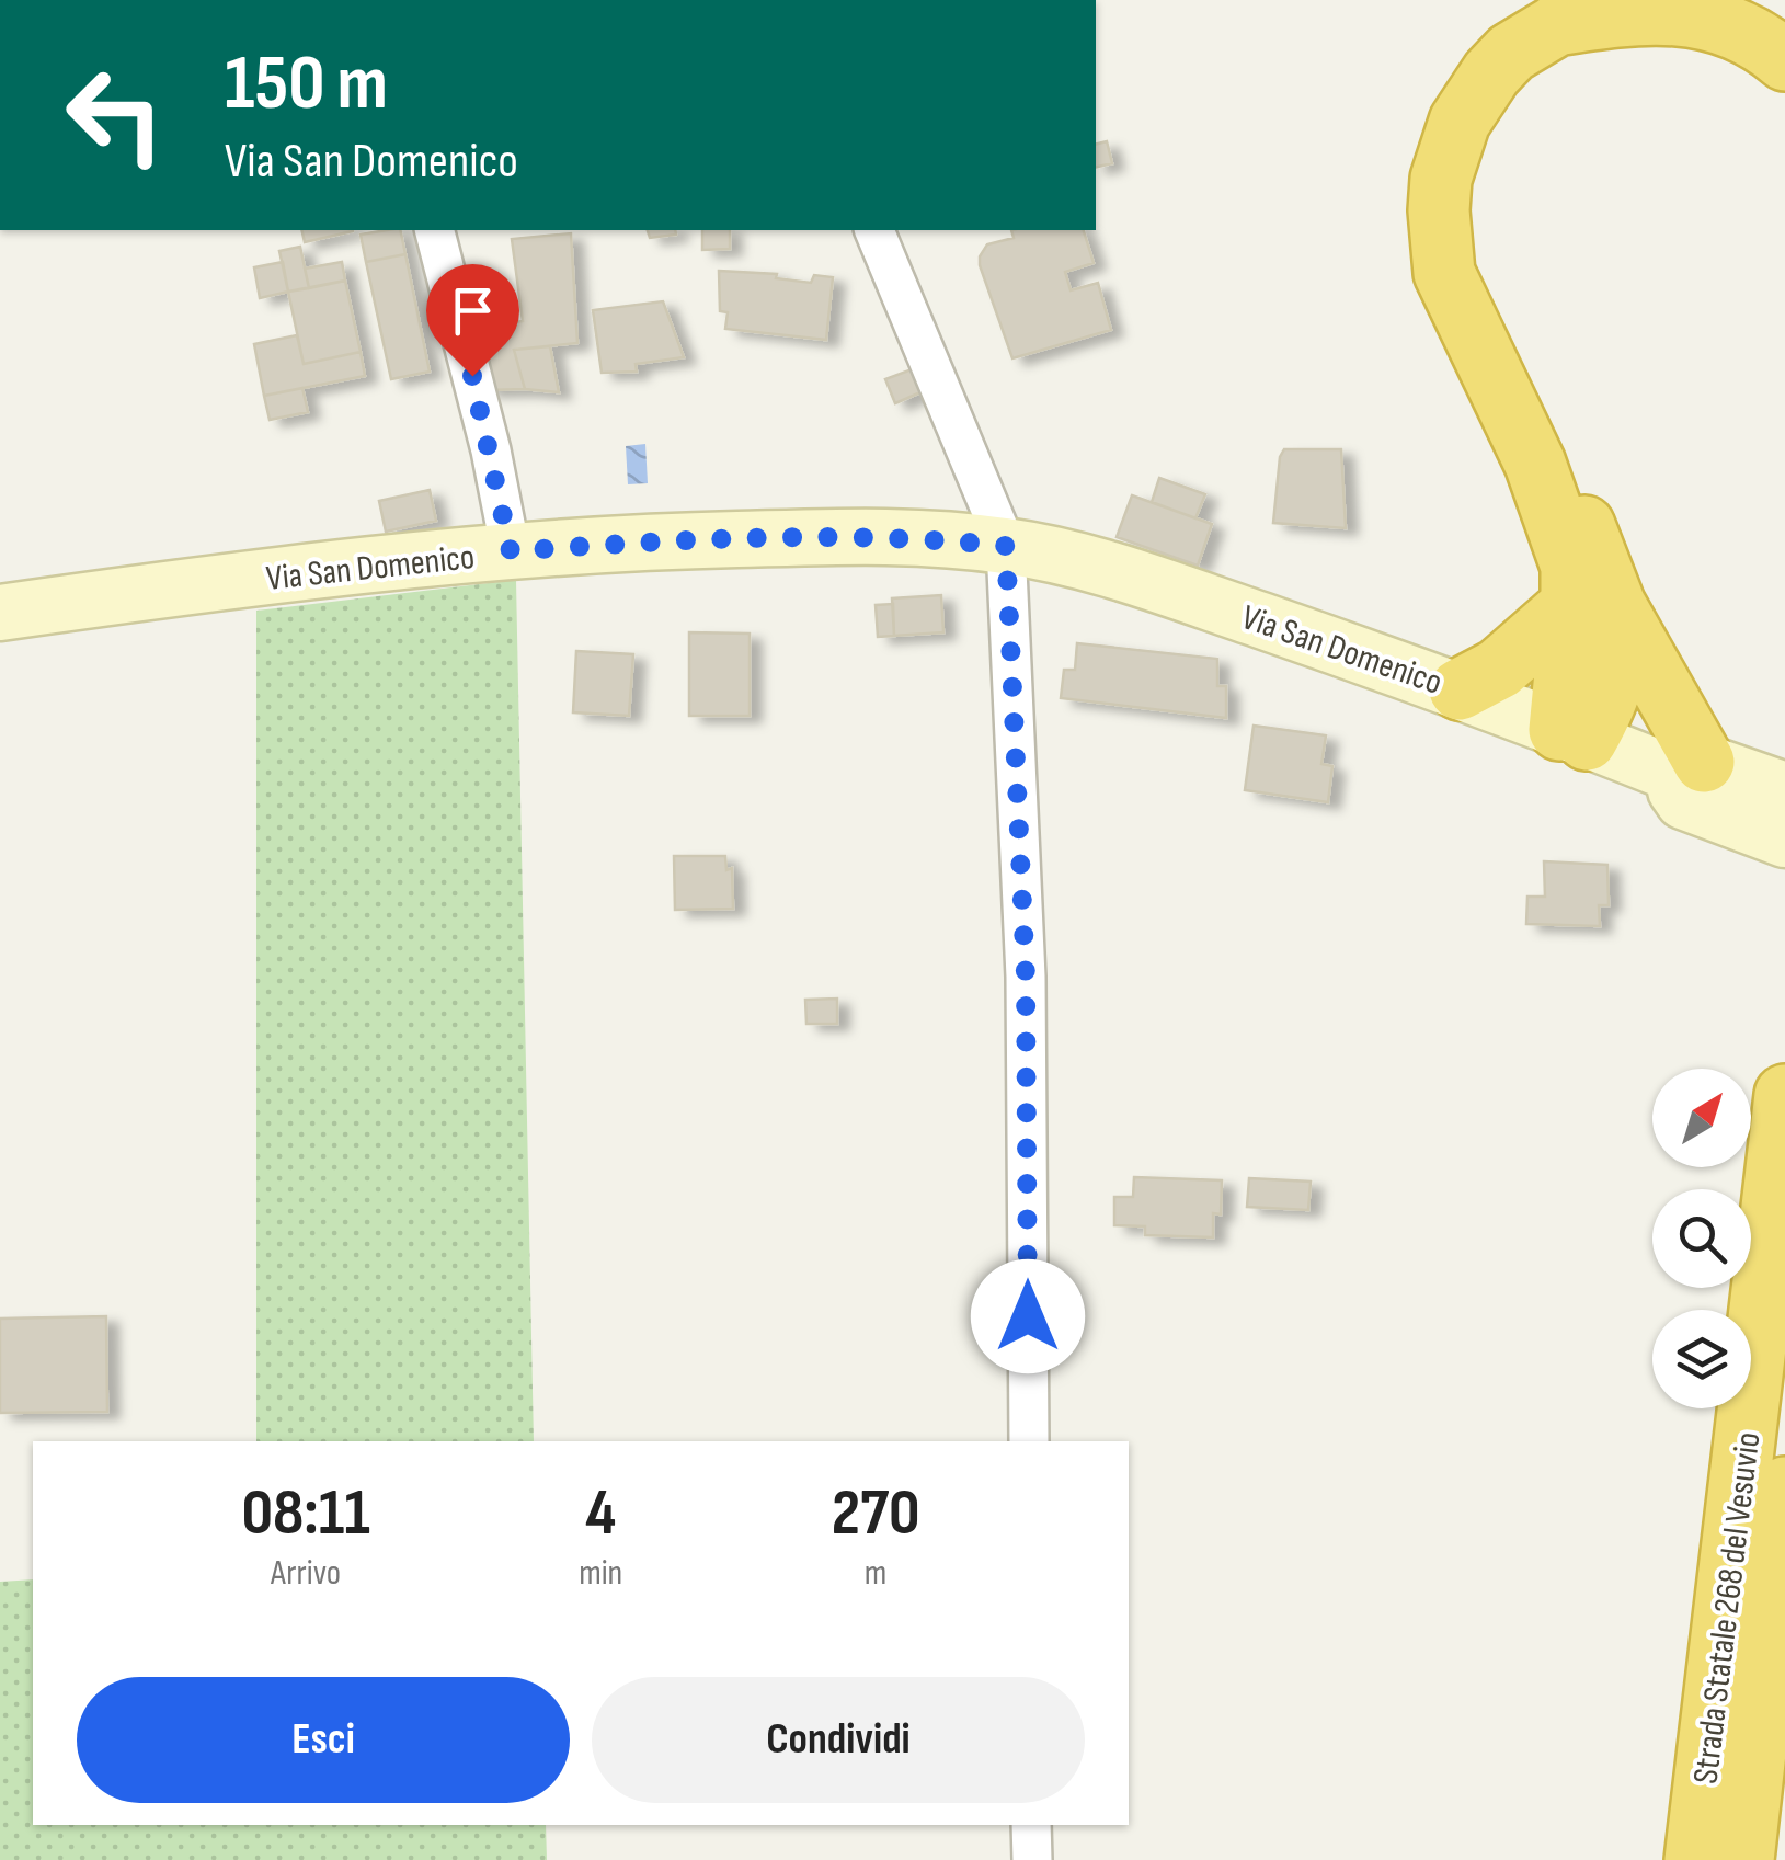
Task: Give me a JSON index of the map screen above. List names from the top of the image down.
{
  "streets": {
    "highway": ["Strada Statale 268 del Vesuvio"],
    "street": ["Via San Domenico"]
  },
  "north": "top right",
  "page": {
    "turn": ["150 m", "Via San Domenico"],
    "eta": [
      "08:11",
      "Arrivo",
      "4",
      "min",
      "270",
      "m"
    ],
    "buttons": ["Esci", "Condividi"]
  }
}
